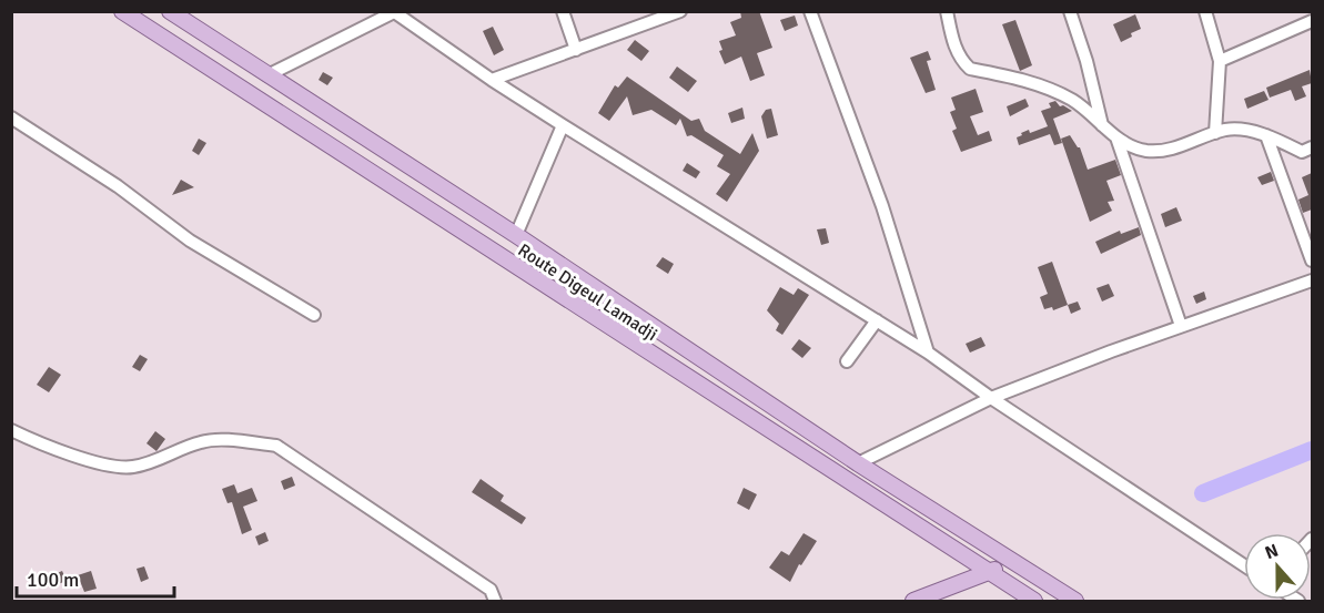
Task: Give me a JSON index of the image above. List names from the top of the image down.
{
  "streets": {
    "main road": ["Route Digeul Lamadji"]
  },
  "scale_bar": "100 m",
  "north": "top"
}
